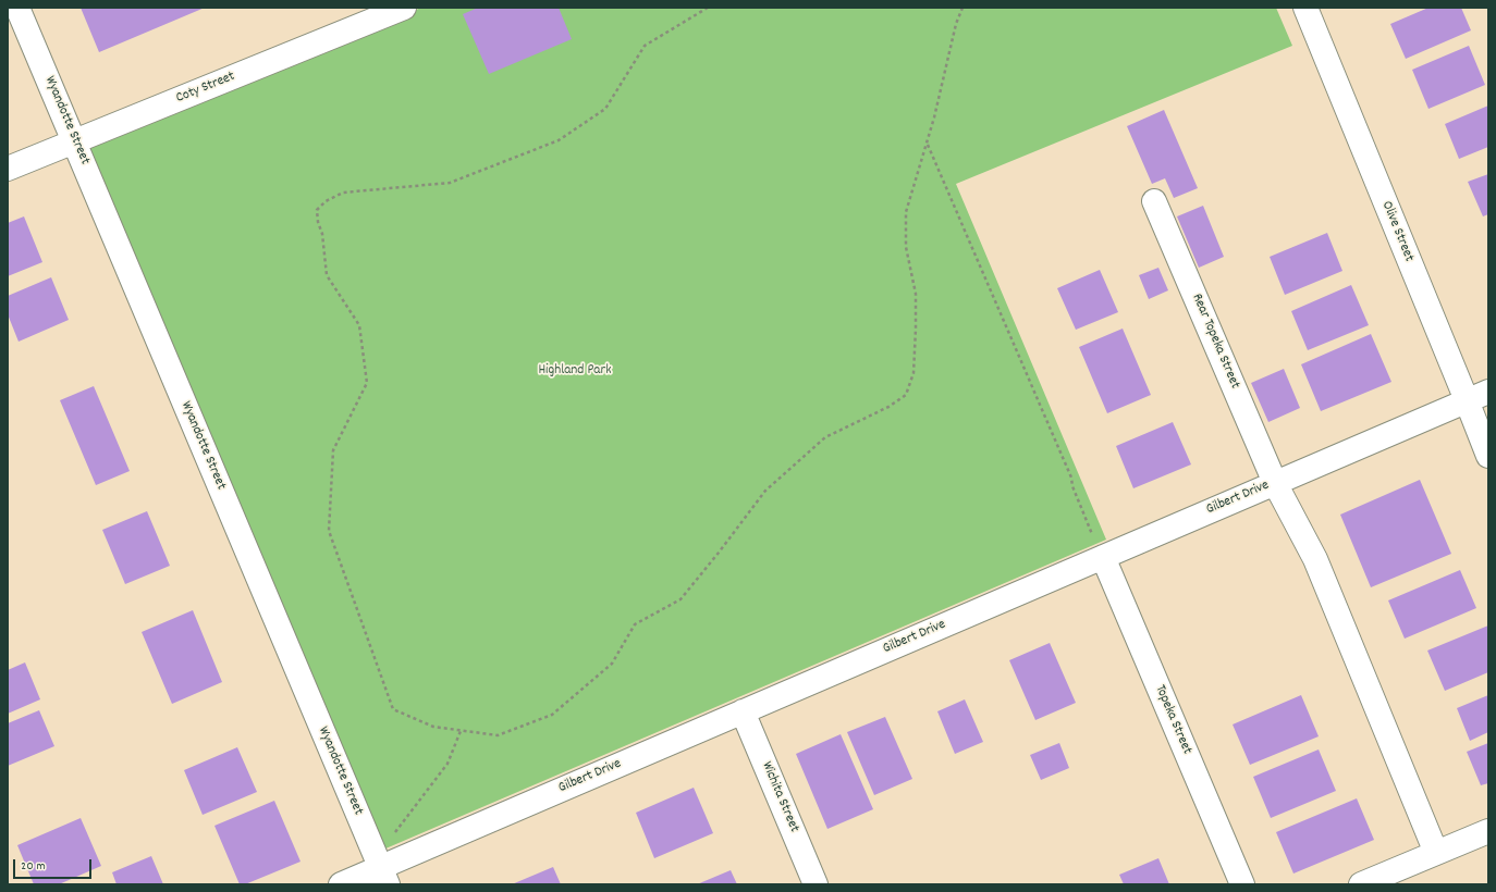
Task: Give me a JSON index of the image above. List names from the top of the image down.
{
  "streets": {
    "street": [
      "Coty Street",
      "Wyandotte Street",
      "Olive Street",
      "Rear Topeka Street",
      "Gilbert Drive",
      "Topeka Street",
      "Wichita Street"
    ]
  },
  "crossings": [
    ["Coty Street", "Wyandotte Street"],
    ["Wyandotte Street", "Gilbert Drive"],
    ["Olive Street", "Gilbert Drive"],
    ["Rear Topeka Street", "Gilbert Drive"],
    ["Gilbert Drive", "Topeka Street"],
    ["Gilbert Drive", "Wichita Street"]
  ],
  "parks": ["Highland Park"],
  "scale_bar": "20 m"
}
